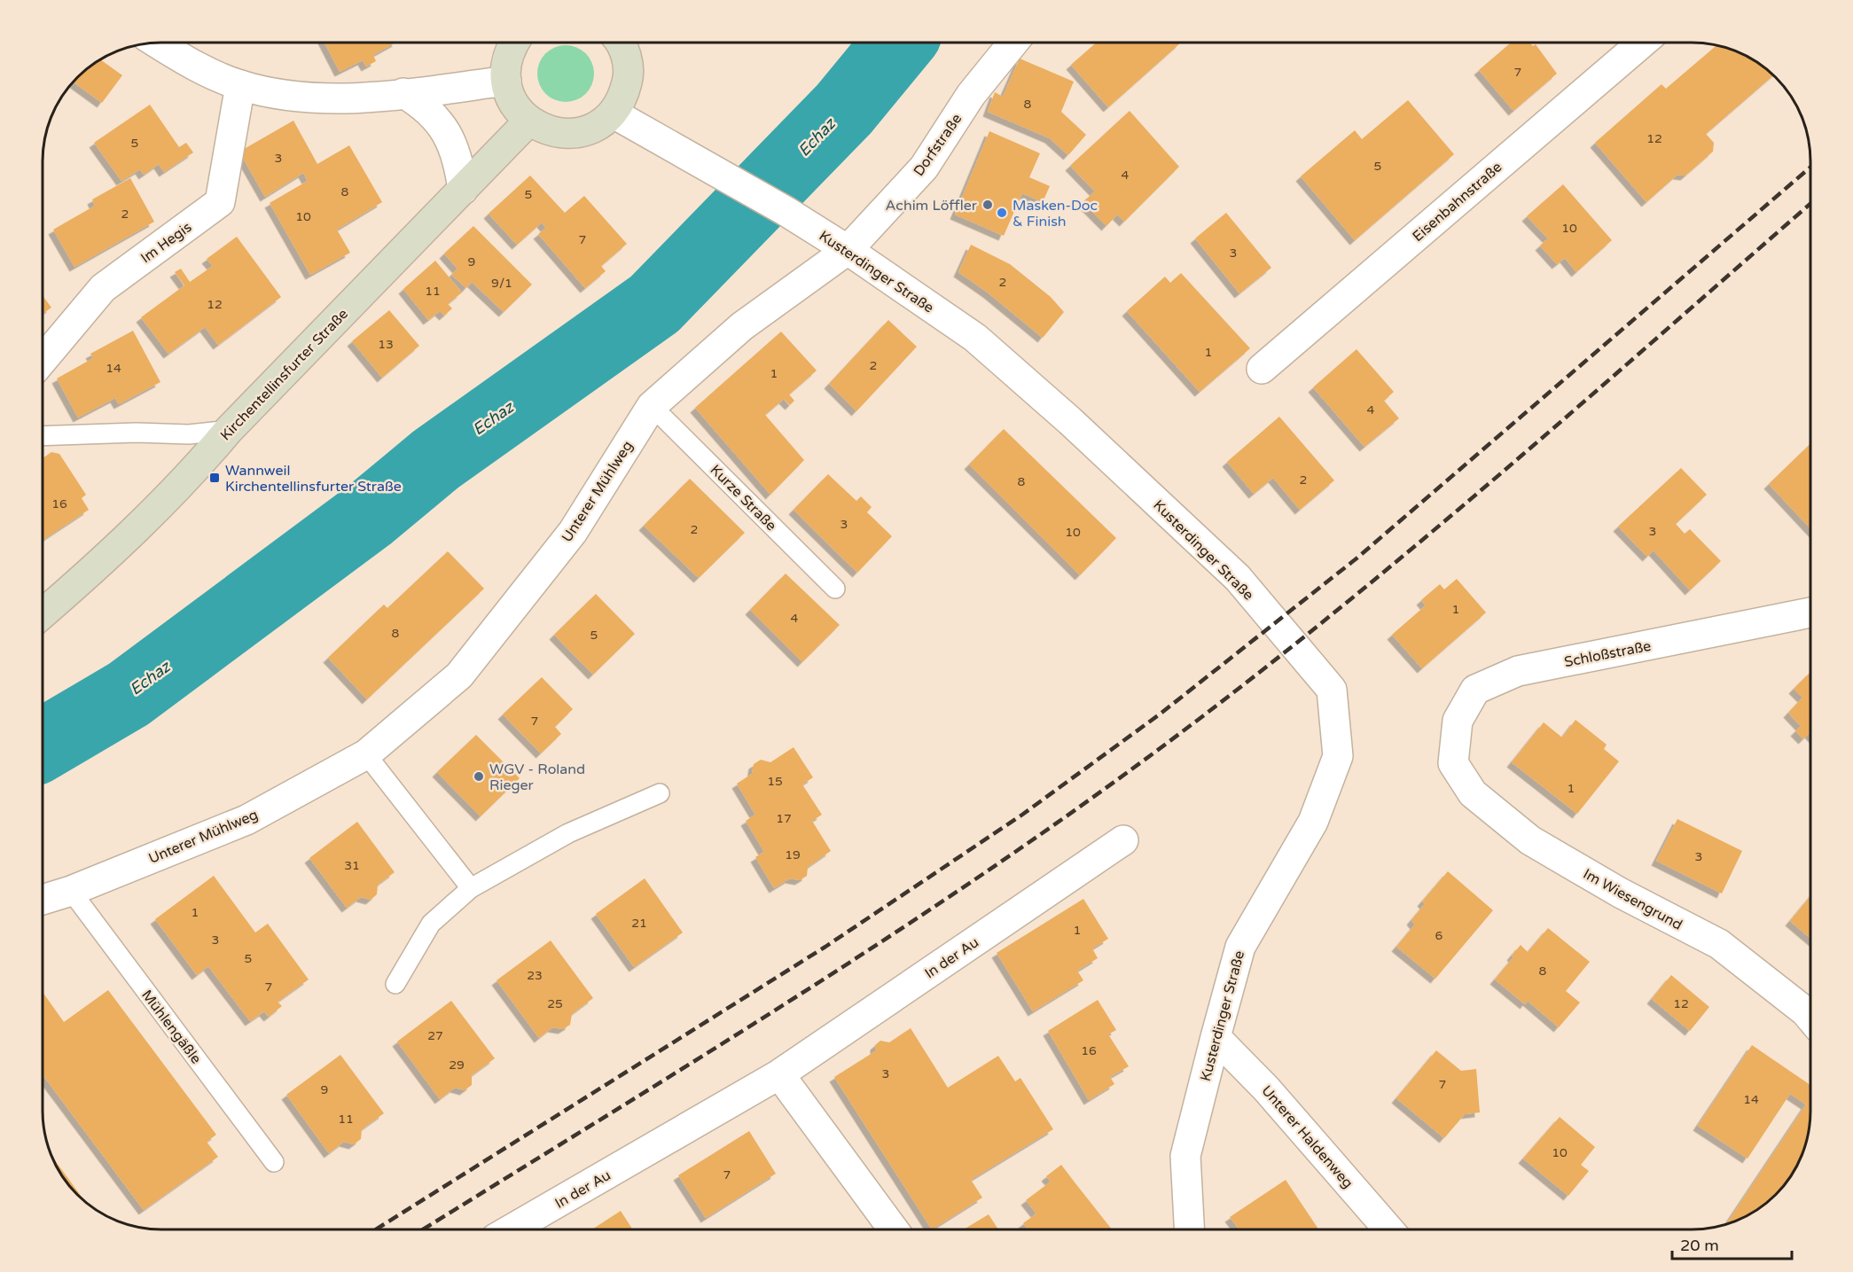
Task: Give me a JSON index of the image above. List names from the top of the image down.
{
  "streets": {
    "main road": ["Kirchentellinsfurter Straße"],
    "street": [
      "Dorfstraße",
      "Eisenbahnstraße",
      "Im Hegis",
      "Kusterdinger Straße",
      "Unterer Mühlweg",
      "Schloßstraße",
      "Im Wiesengrund",
      "In der Au",
      "Unterer Haldenweg"
    ],
    "lane": ["Kurze Straße", "Mühlengäßle"]
  },
  "crossings": [
    ["Dorfstraße", "Kusterdinger Straße"],
    ["Dorfstraße", "Unterer Mühlweg"],
    ["Kusterdinger Straße", "Unterer Mühlweg"],
    ["Kusterdinger Straße", "Unterer Haldenweg"],
    ["Unterer Mühlweg", "Kurze Straße"],
    ["Unterer Mühlweg", "Mühlengäßle"],
    ["Schloßstraße", "Im Wiesengrund"]
  ],
  "water": ["Echaz"],
  "places": {
    "other": ["Achim Löffler", "Masken-Doc & Finish", "WGV - Roland Rieger"],
    "transit": ["Wannweil Kirchentellinsfurter Straße"]
  },
  "house_numbers": [
    "7",
    "8",
    "12",
    "5",
    "3",
    "5",
    "4",
    "8",
    "5",
    "2",
    "10",
    "10",
    "7",
    "3",
    "9",
    "2",
    "9/1",
    "11",
    "12",
    "13",
    "1",
    "2",
    "14",
    "1",
    "4",
    "2",
    "8",
    "16",
    "3",
    "2",
    "3",
    "10",
    "1",
    "4",
    "8",
    "5",
    "7",
    "15",
    "1",
    "17",
    "19",
    "3",
    "31",
    "1",
    "21",
    "1",
    "6",
    "3",
    "5",
    "8",
    "23",
    "7",
    "25",
    "12",
    "27",
    "16",
    "29",
    "3",
    "7",
    "9",
    "14",
    "11",
    "10",
    "7"
  ],
  "scale_bar": "20 m"
}
